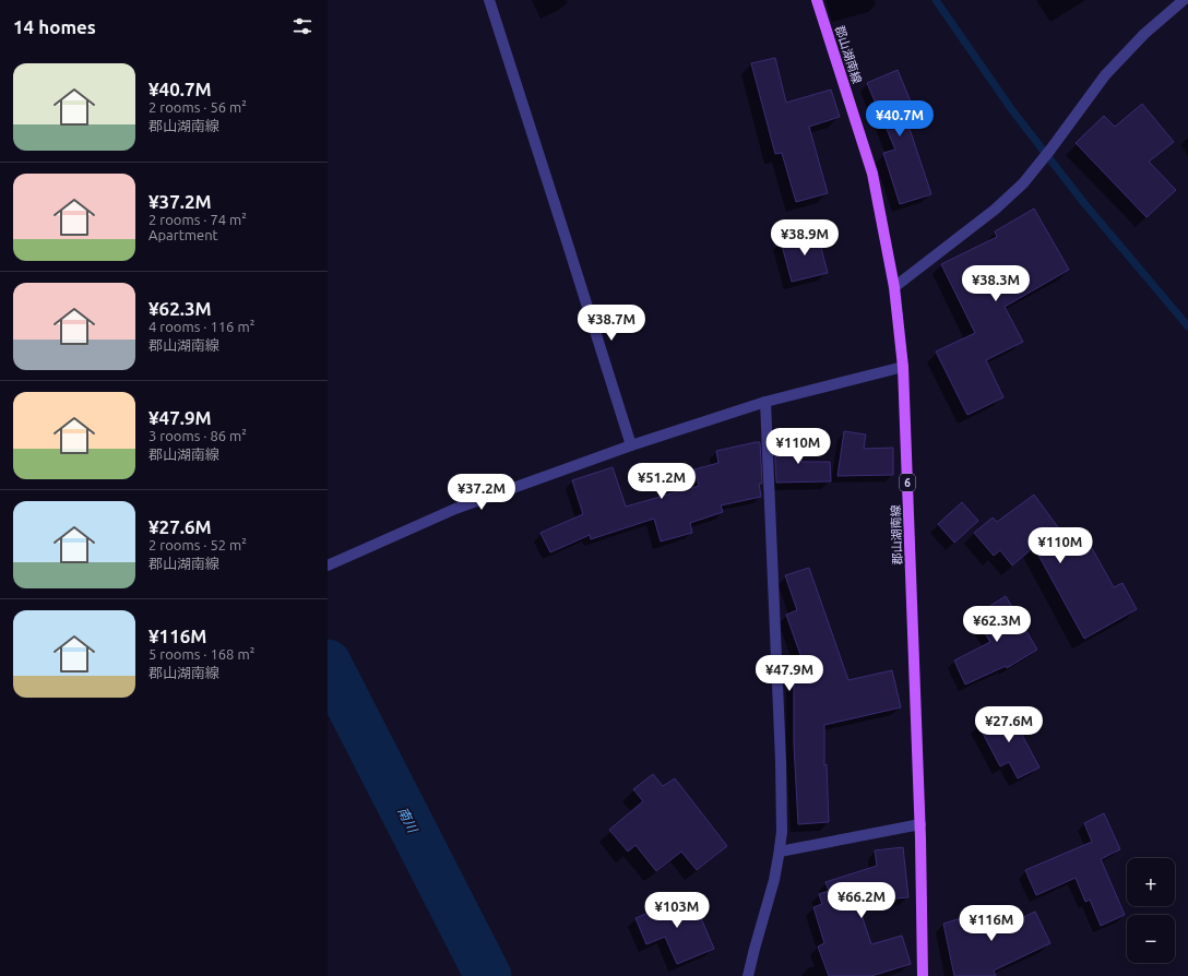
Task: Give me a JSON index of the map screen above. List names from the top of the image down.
{
  "streets": {
    "main road": ["郡山湖南線", "6"]
  },
  "water": ["南川"],
  "page": {
    "heading": "14 homes",
    "list": [
      {
        "name": "¥40.7M",
        "note": "2 rooms · 56 m² · 郡山湖南線"
      },
      {
        "name": "¥37.2M",
        "note": "2 rooms · 74 m² · Apartment"
      },
      {
        "name": "¥62.3M",
        "note": "4 rooms · 116 m² · 郡山湖南線"
      },
      {
        "name": "¥47.9M",
        "note": "3 rooms · 86 m² · 郡山湖南線"
      },
      {
        "name": "¥27.6M",
        "note": "2 rooms · 52 m² · 郡山湖南線"
      },
      {
        "name": "¥116M",
        "note": "5 rooms · 168 m² · 郡山湖南線"
      }
    ],
    "price": [
      "¥40.7M",
      "¥38.9M",
      "¥38.3M",
      "¥38.7M",
      "¥110M",
      "¥51.2M",
      "¥37.2M",
      "¥110M",
      "¥62.3M",
      "¥47.9M",
      "¥27.6M",
      "¥66.2M",
      "¥103M",
      "¥116M"
    ],
    "map_buttons": ["+", "−"]
  }
}
